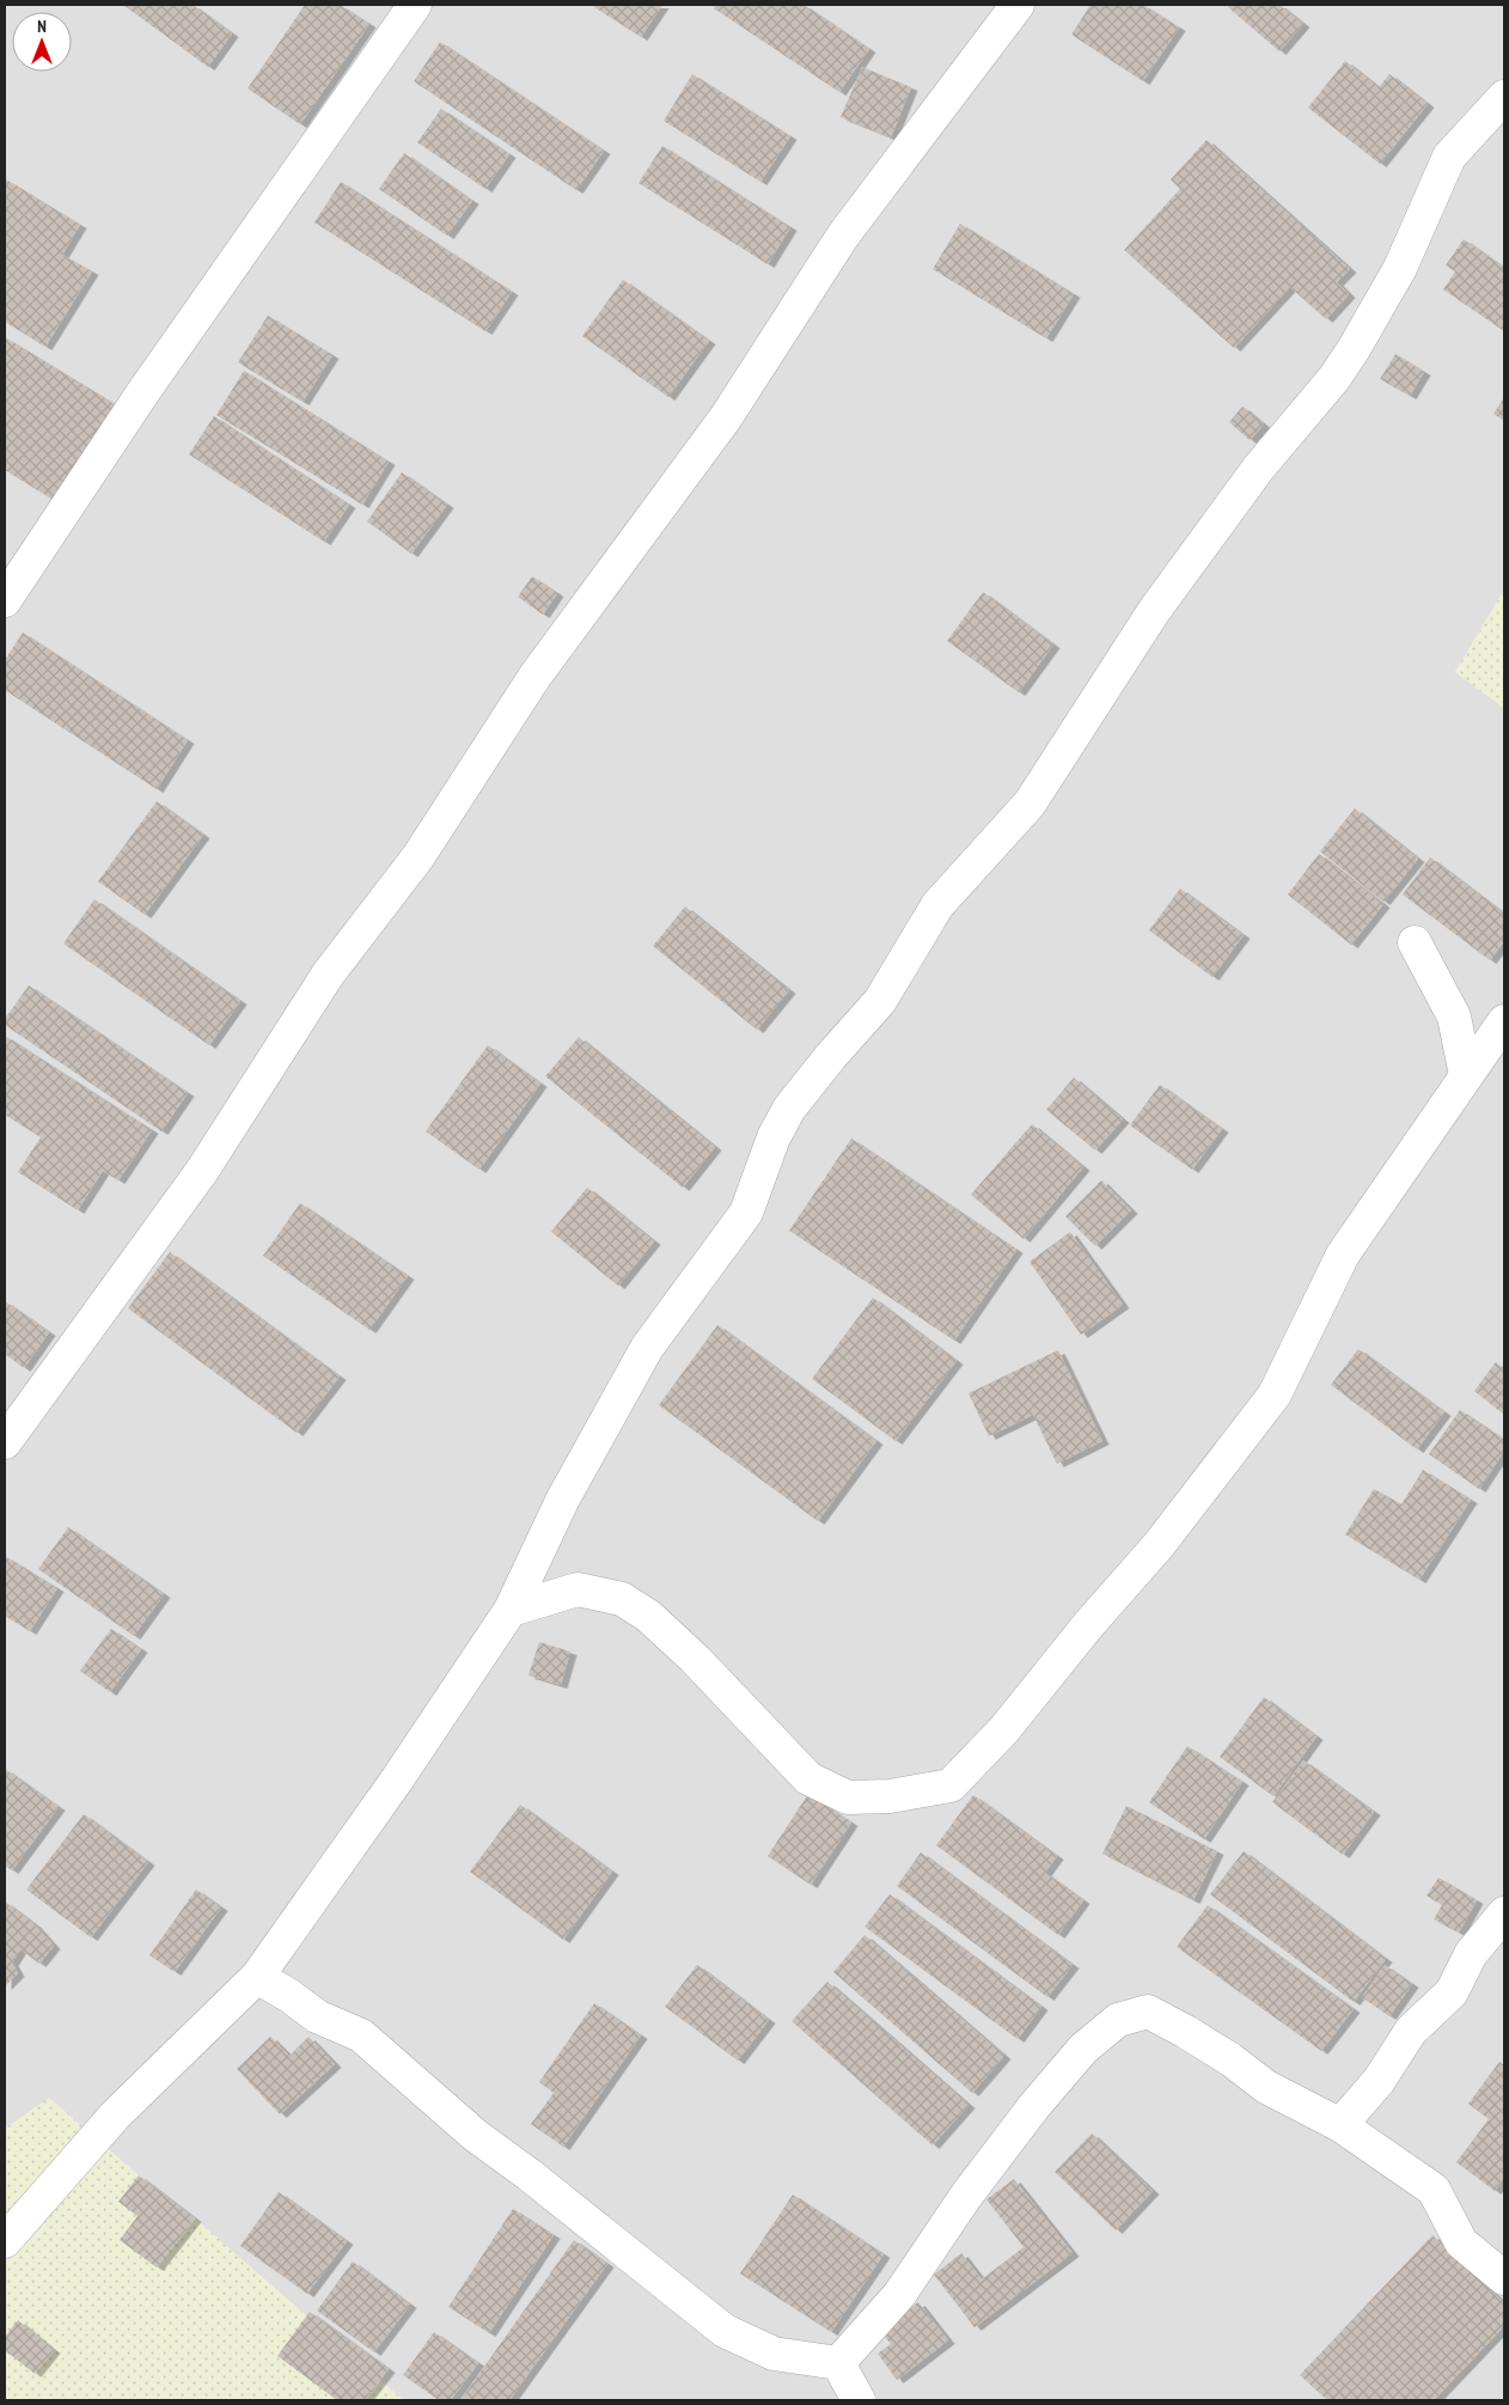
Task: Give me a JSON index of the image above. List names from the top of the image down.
{
  "north": "top"
}
